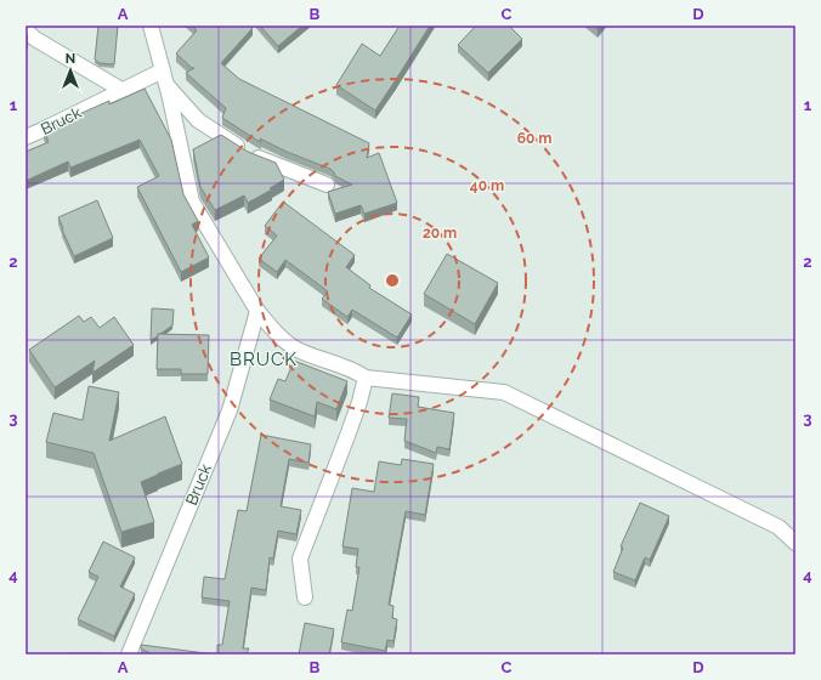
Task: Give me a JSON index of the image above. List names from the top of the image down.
{
  "streets": {
    "street": ["Bruck"]
  },
  "districts": ["BRUCK"],
  "north": "top",
  "grid": {
    "columns": [
      "A",
      "B",
      "C",
      "D"
    ],
    "rows": [
      "1",
      "2",
      "3",
      "4"
    ]
  },
  "rings": ["60 m", "40 m", "20 m"]
}
